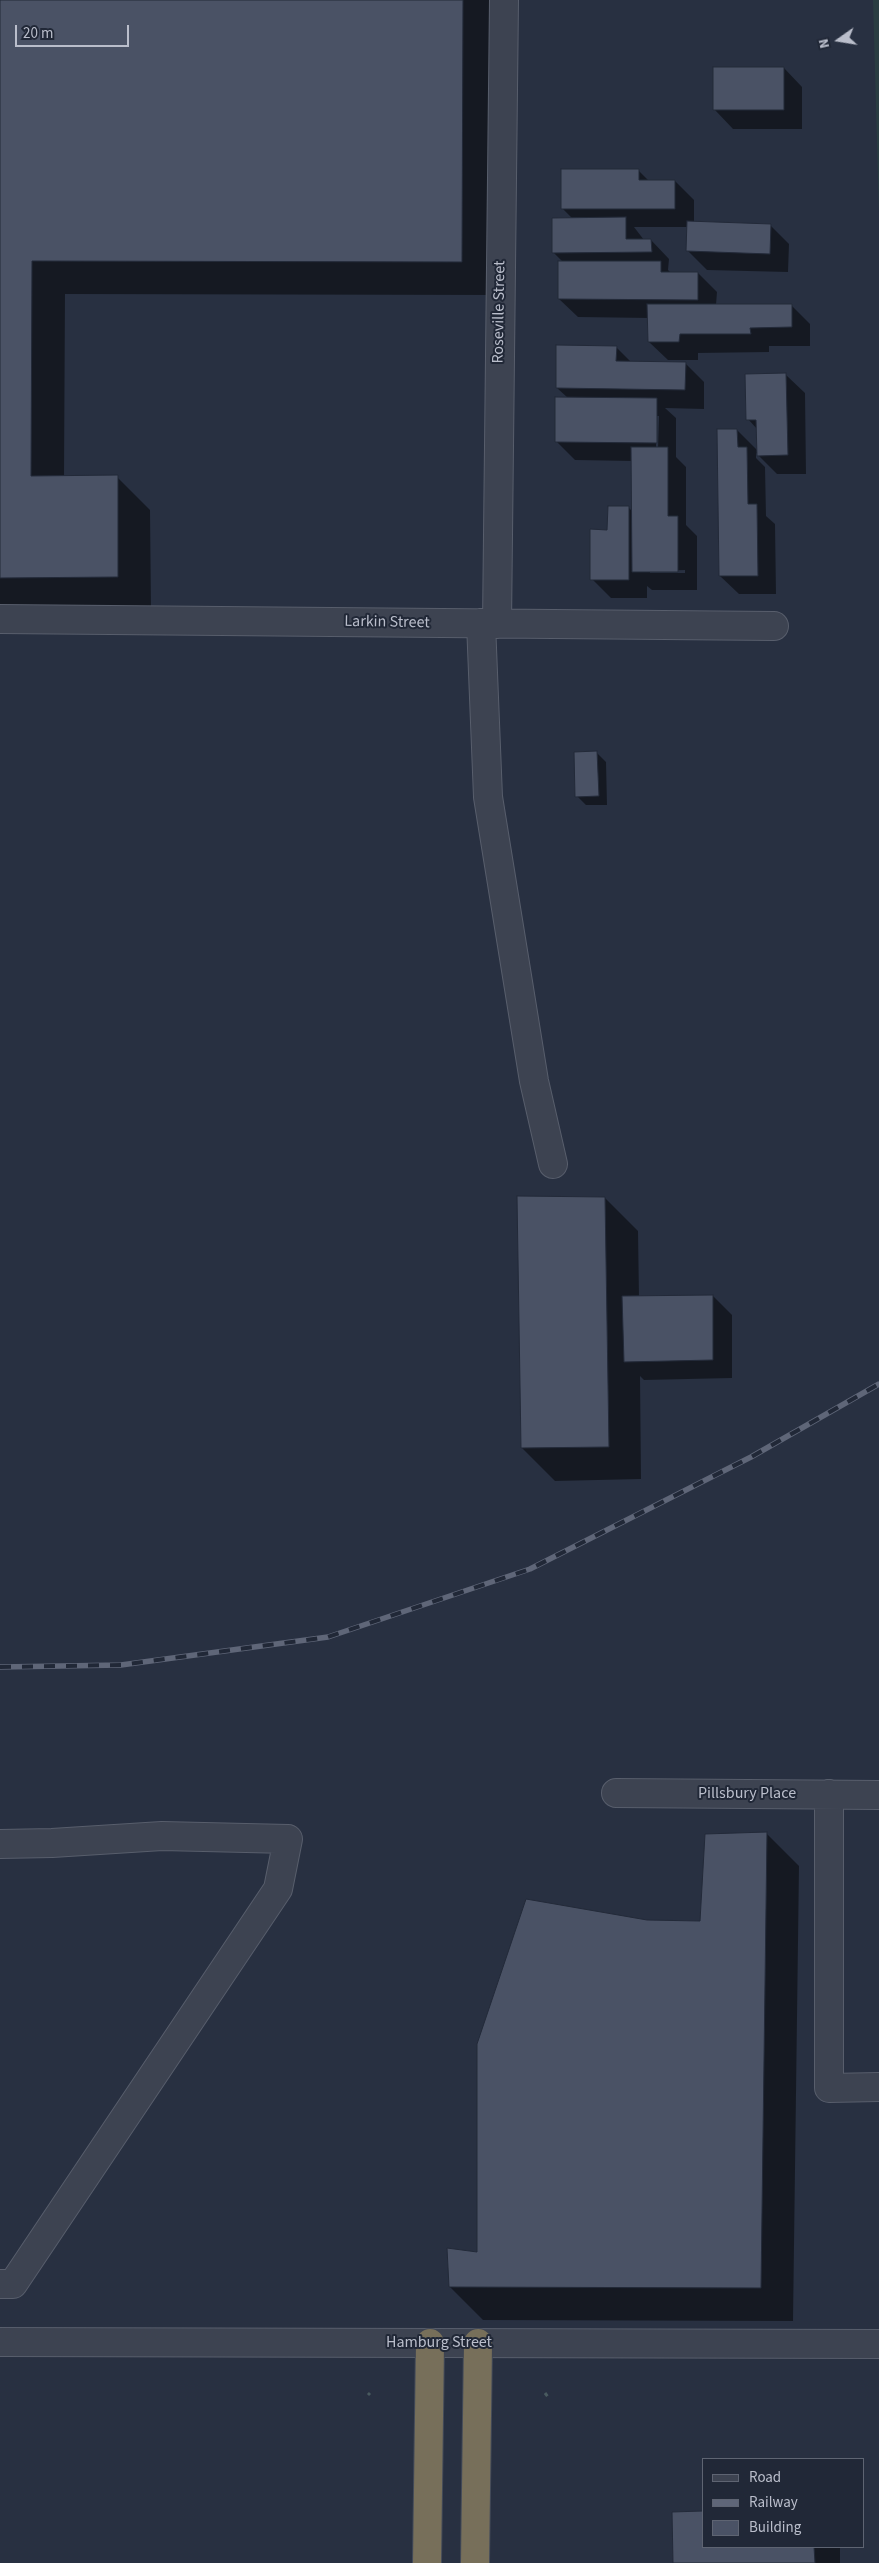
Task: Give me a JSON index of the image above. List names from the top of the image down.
{
  "streets": {
    "street": [
      "Roseville Street",
      "Larkin Street",
      "Pillsbury Place",
      "Hamburg Street"
    ]
  },
  "crossings": [
    ["Roseville Street", "Larkin Street"]
  ],
  "legend": ["Road", "Railway", "Building"],
  "scale_bar": "20 m",
  "north": "left"
}
